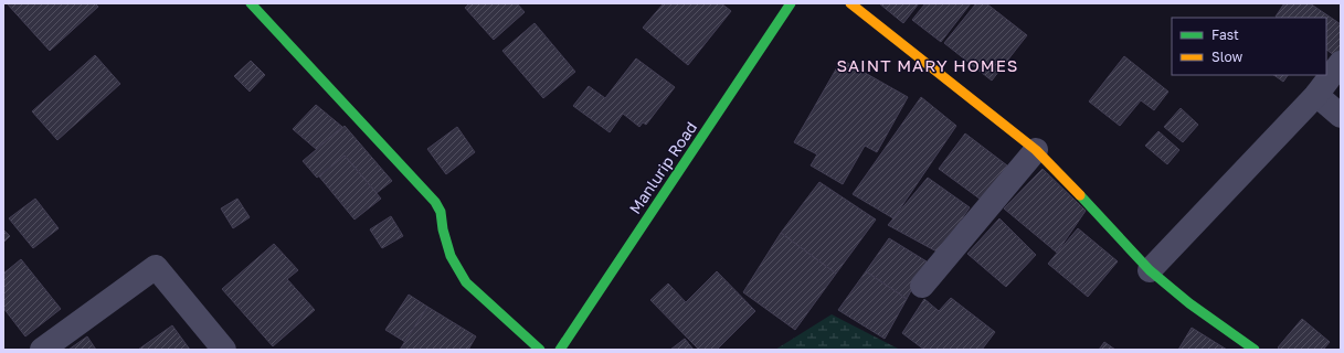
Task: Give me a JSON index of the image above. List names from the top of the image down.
{
  "streets": {
    "street": ["Manlurip Road"]
  },
  "districts": ["SAINT MARY HOMES"],
  "legend": ["Fast", "Slow"]
}
